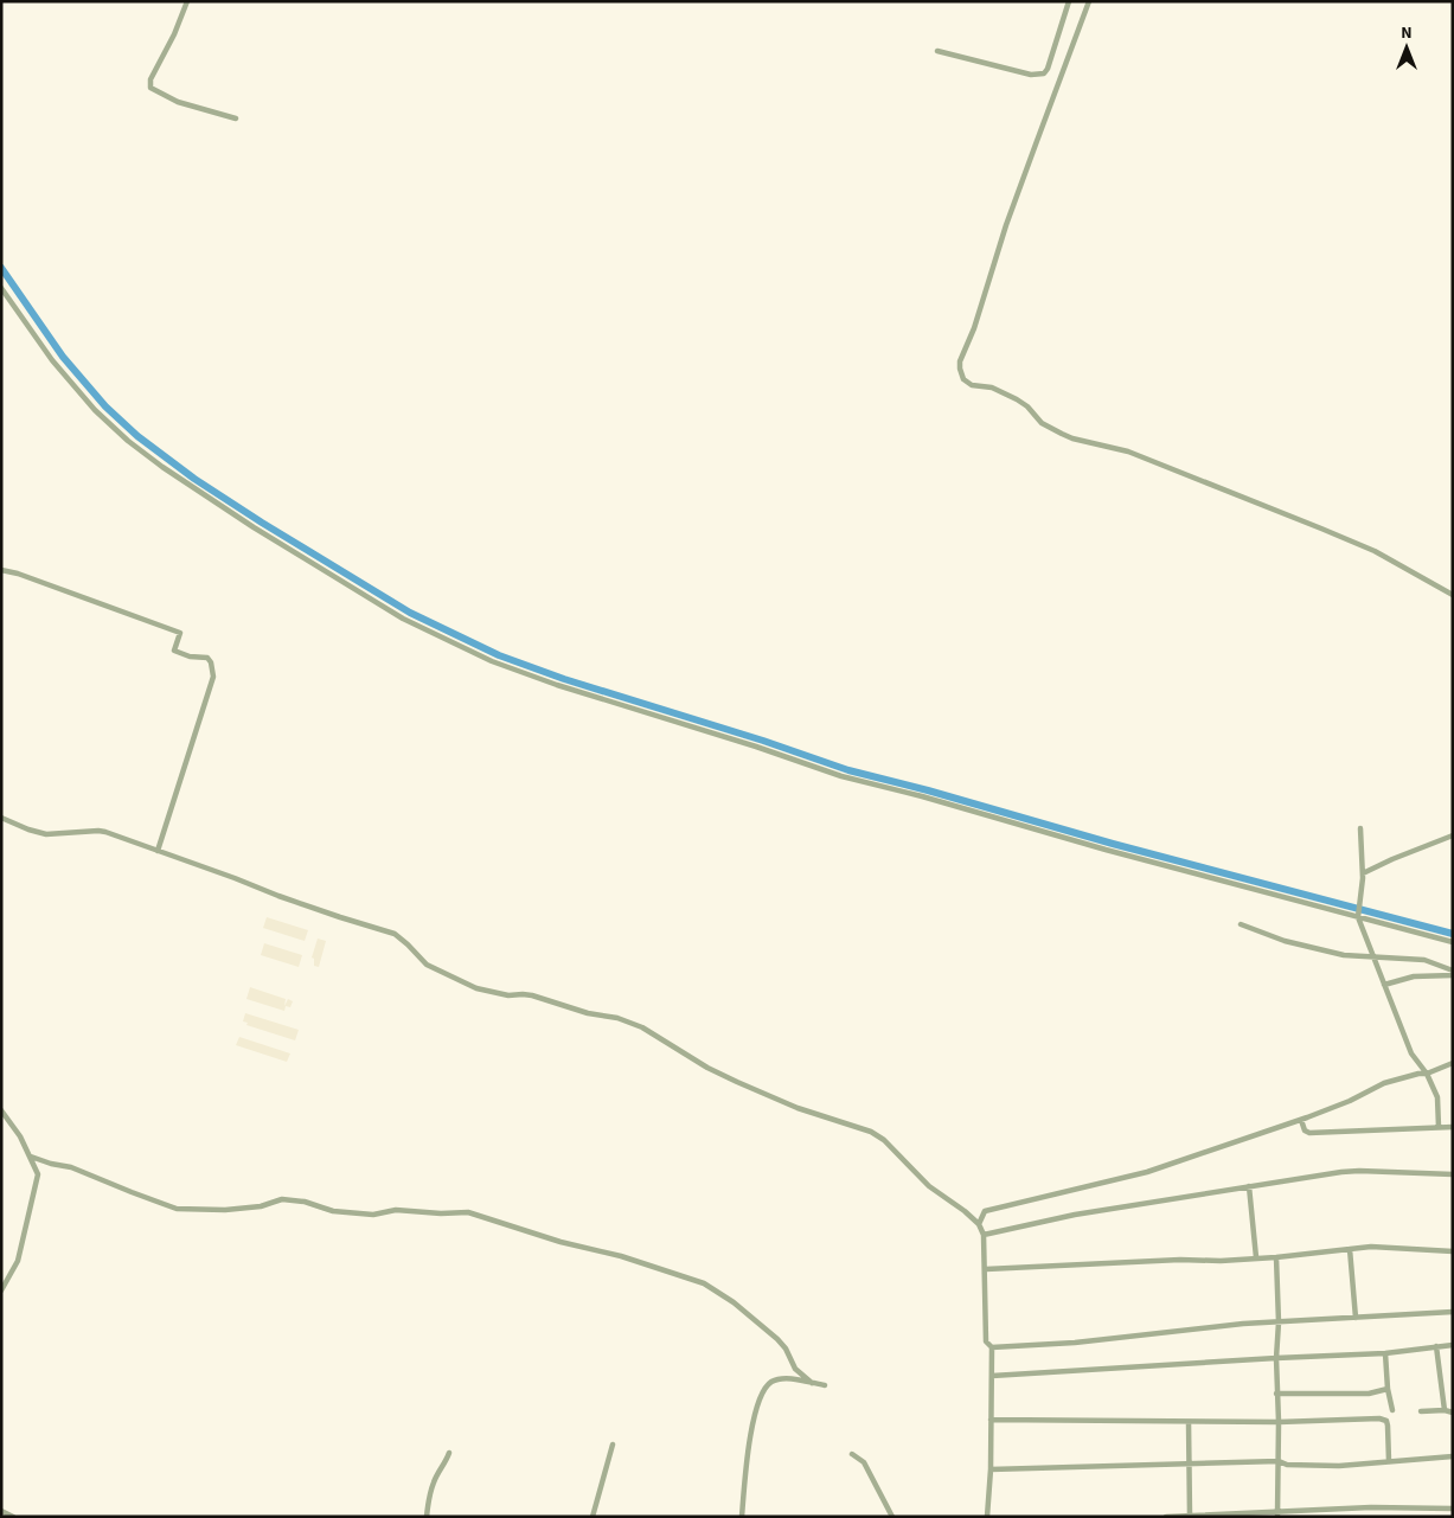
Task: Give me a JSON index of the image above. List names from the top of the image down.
{
  "north": "top"
}
